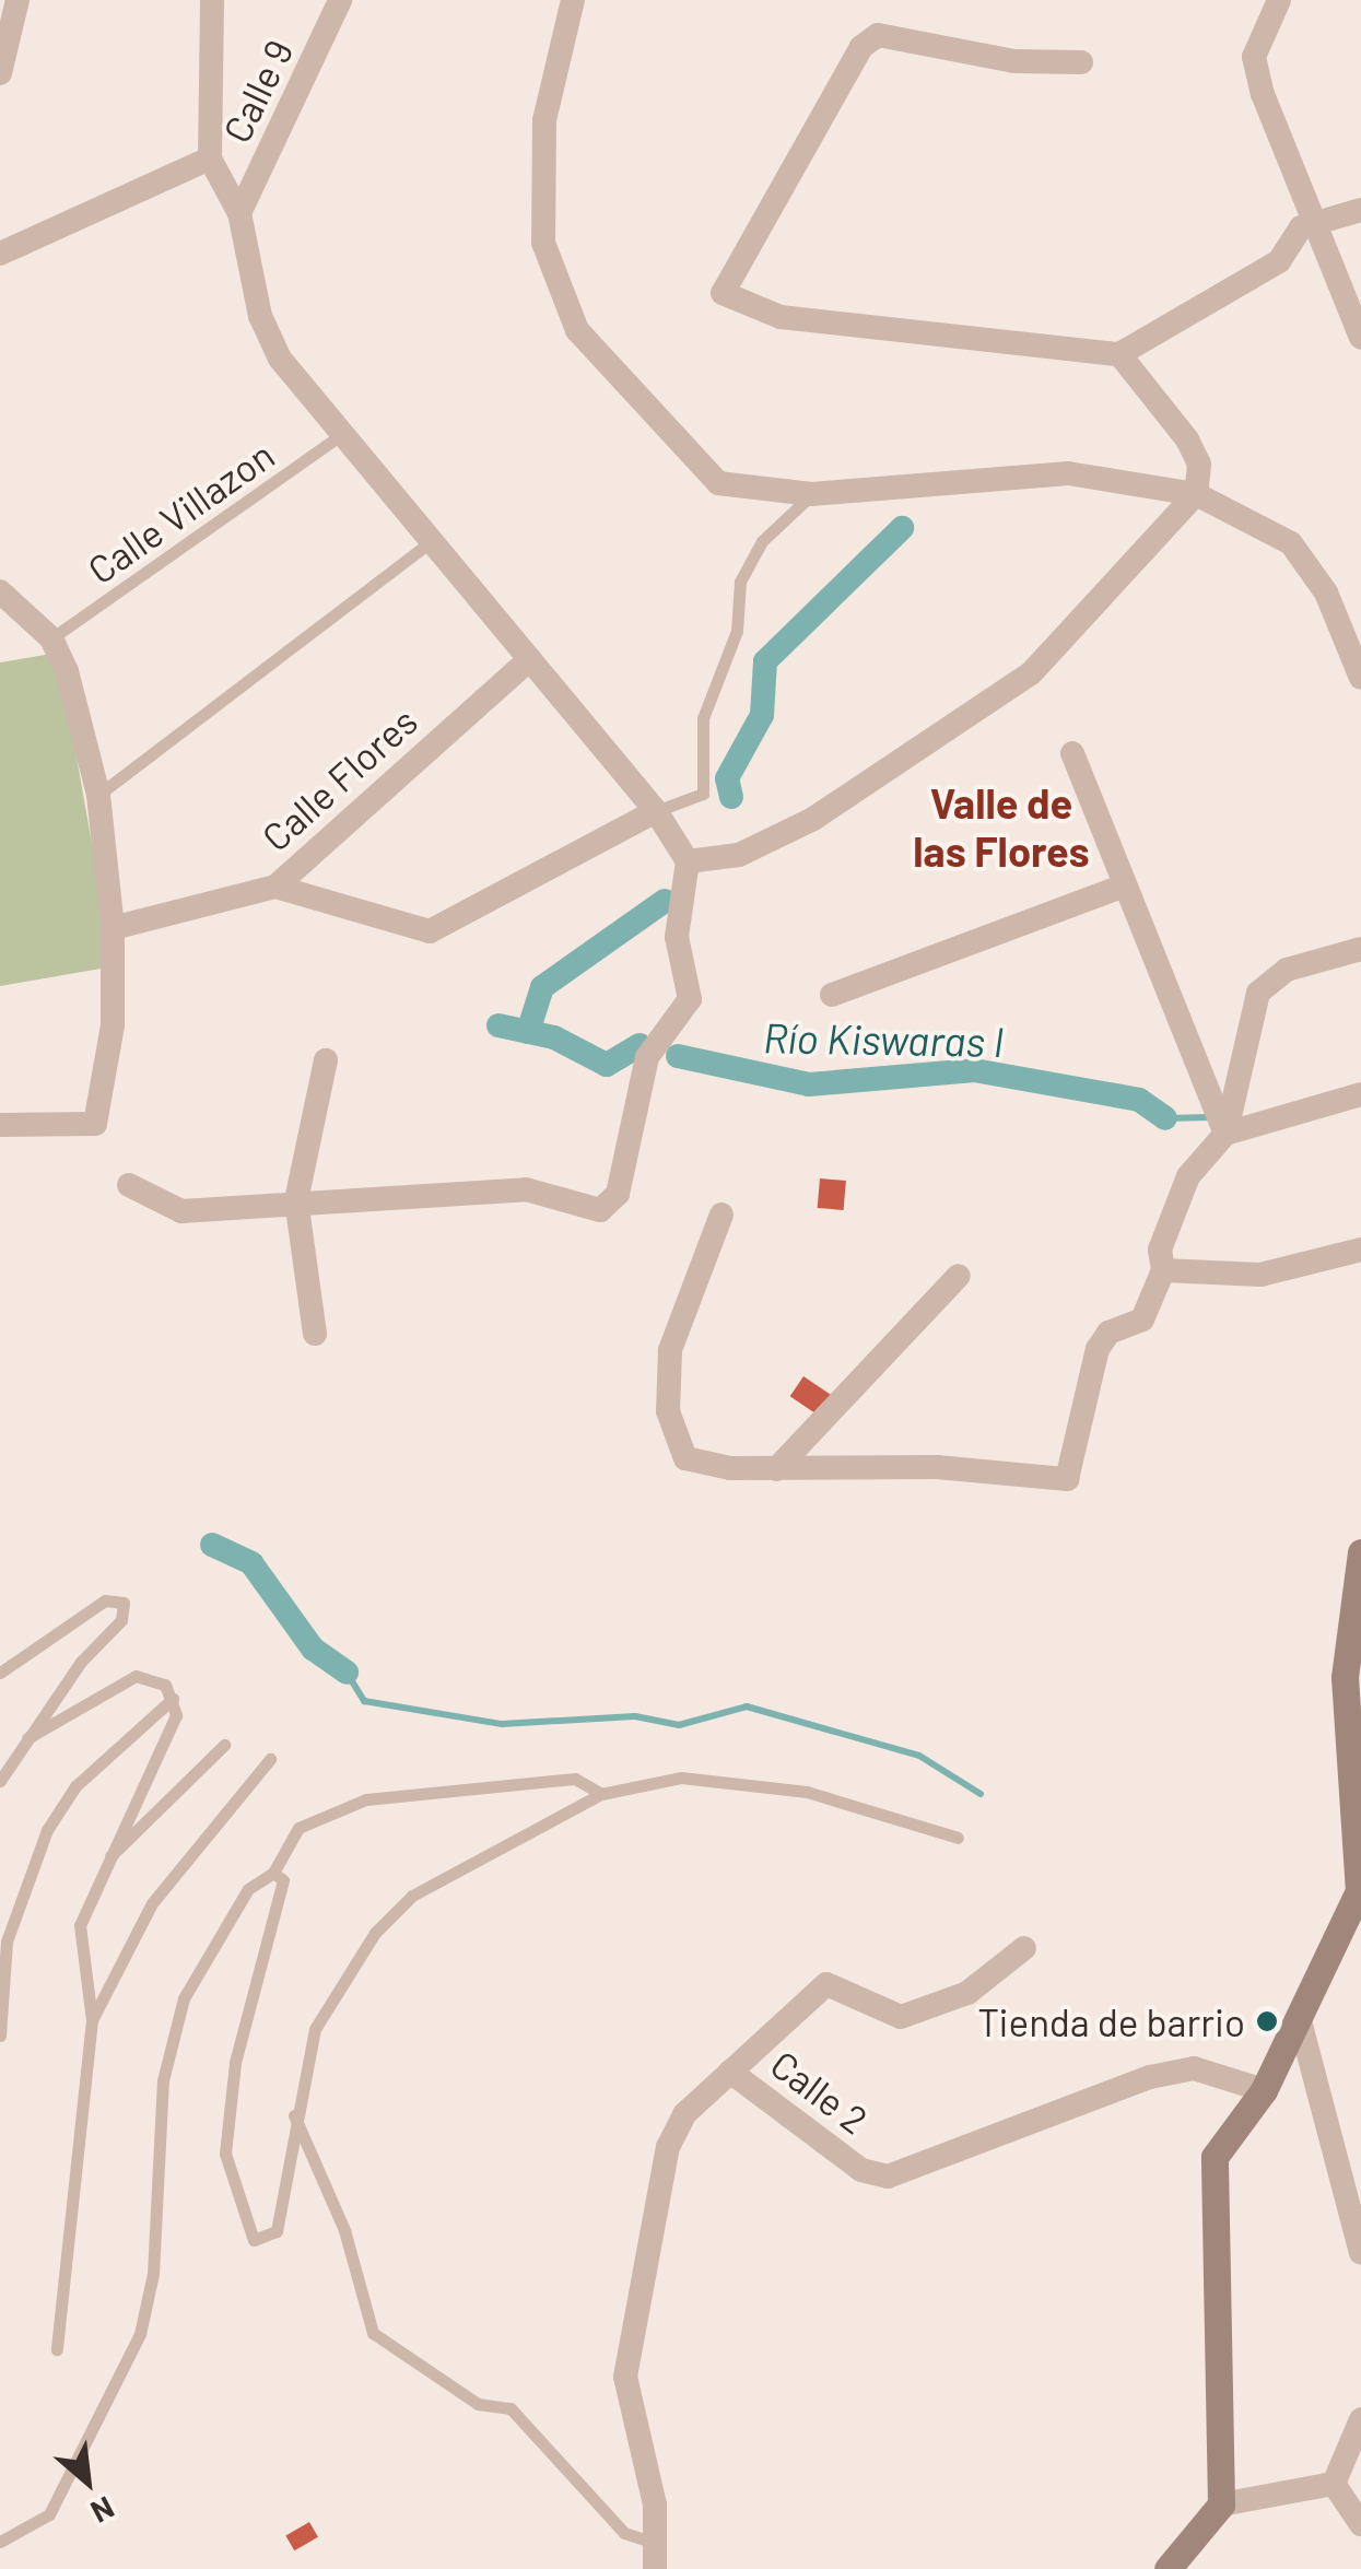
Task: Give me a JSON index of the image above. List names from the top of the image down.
{
  "streets": {
    "street": ["Calle 9", "Calle Flores", "Calle 2"],
    "lane": ["Calle Villazon"]
  },
  "districts": ["Valle de las Flores"],
  "water": ["Río Kiswaras I"],
  "places": ["Tienda de barrio"],
  "north": "bottom right"
}
